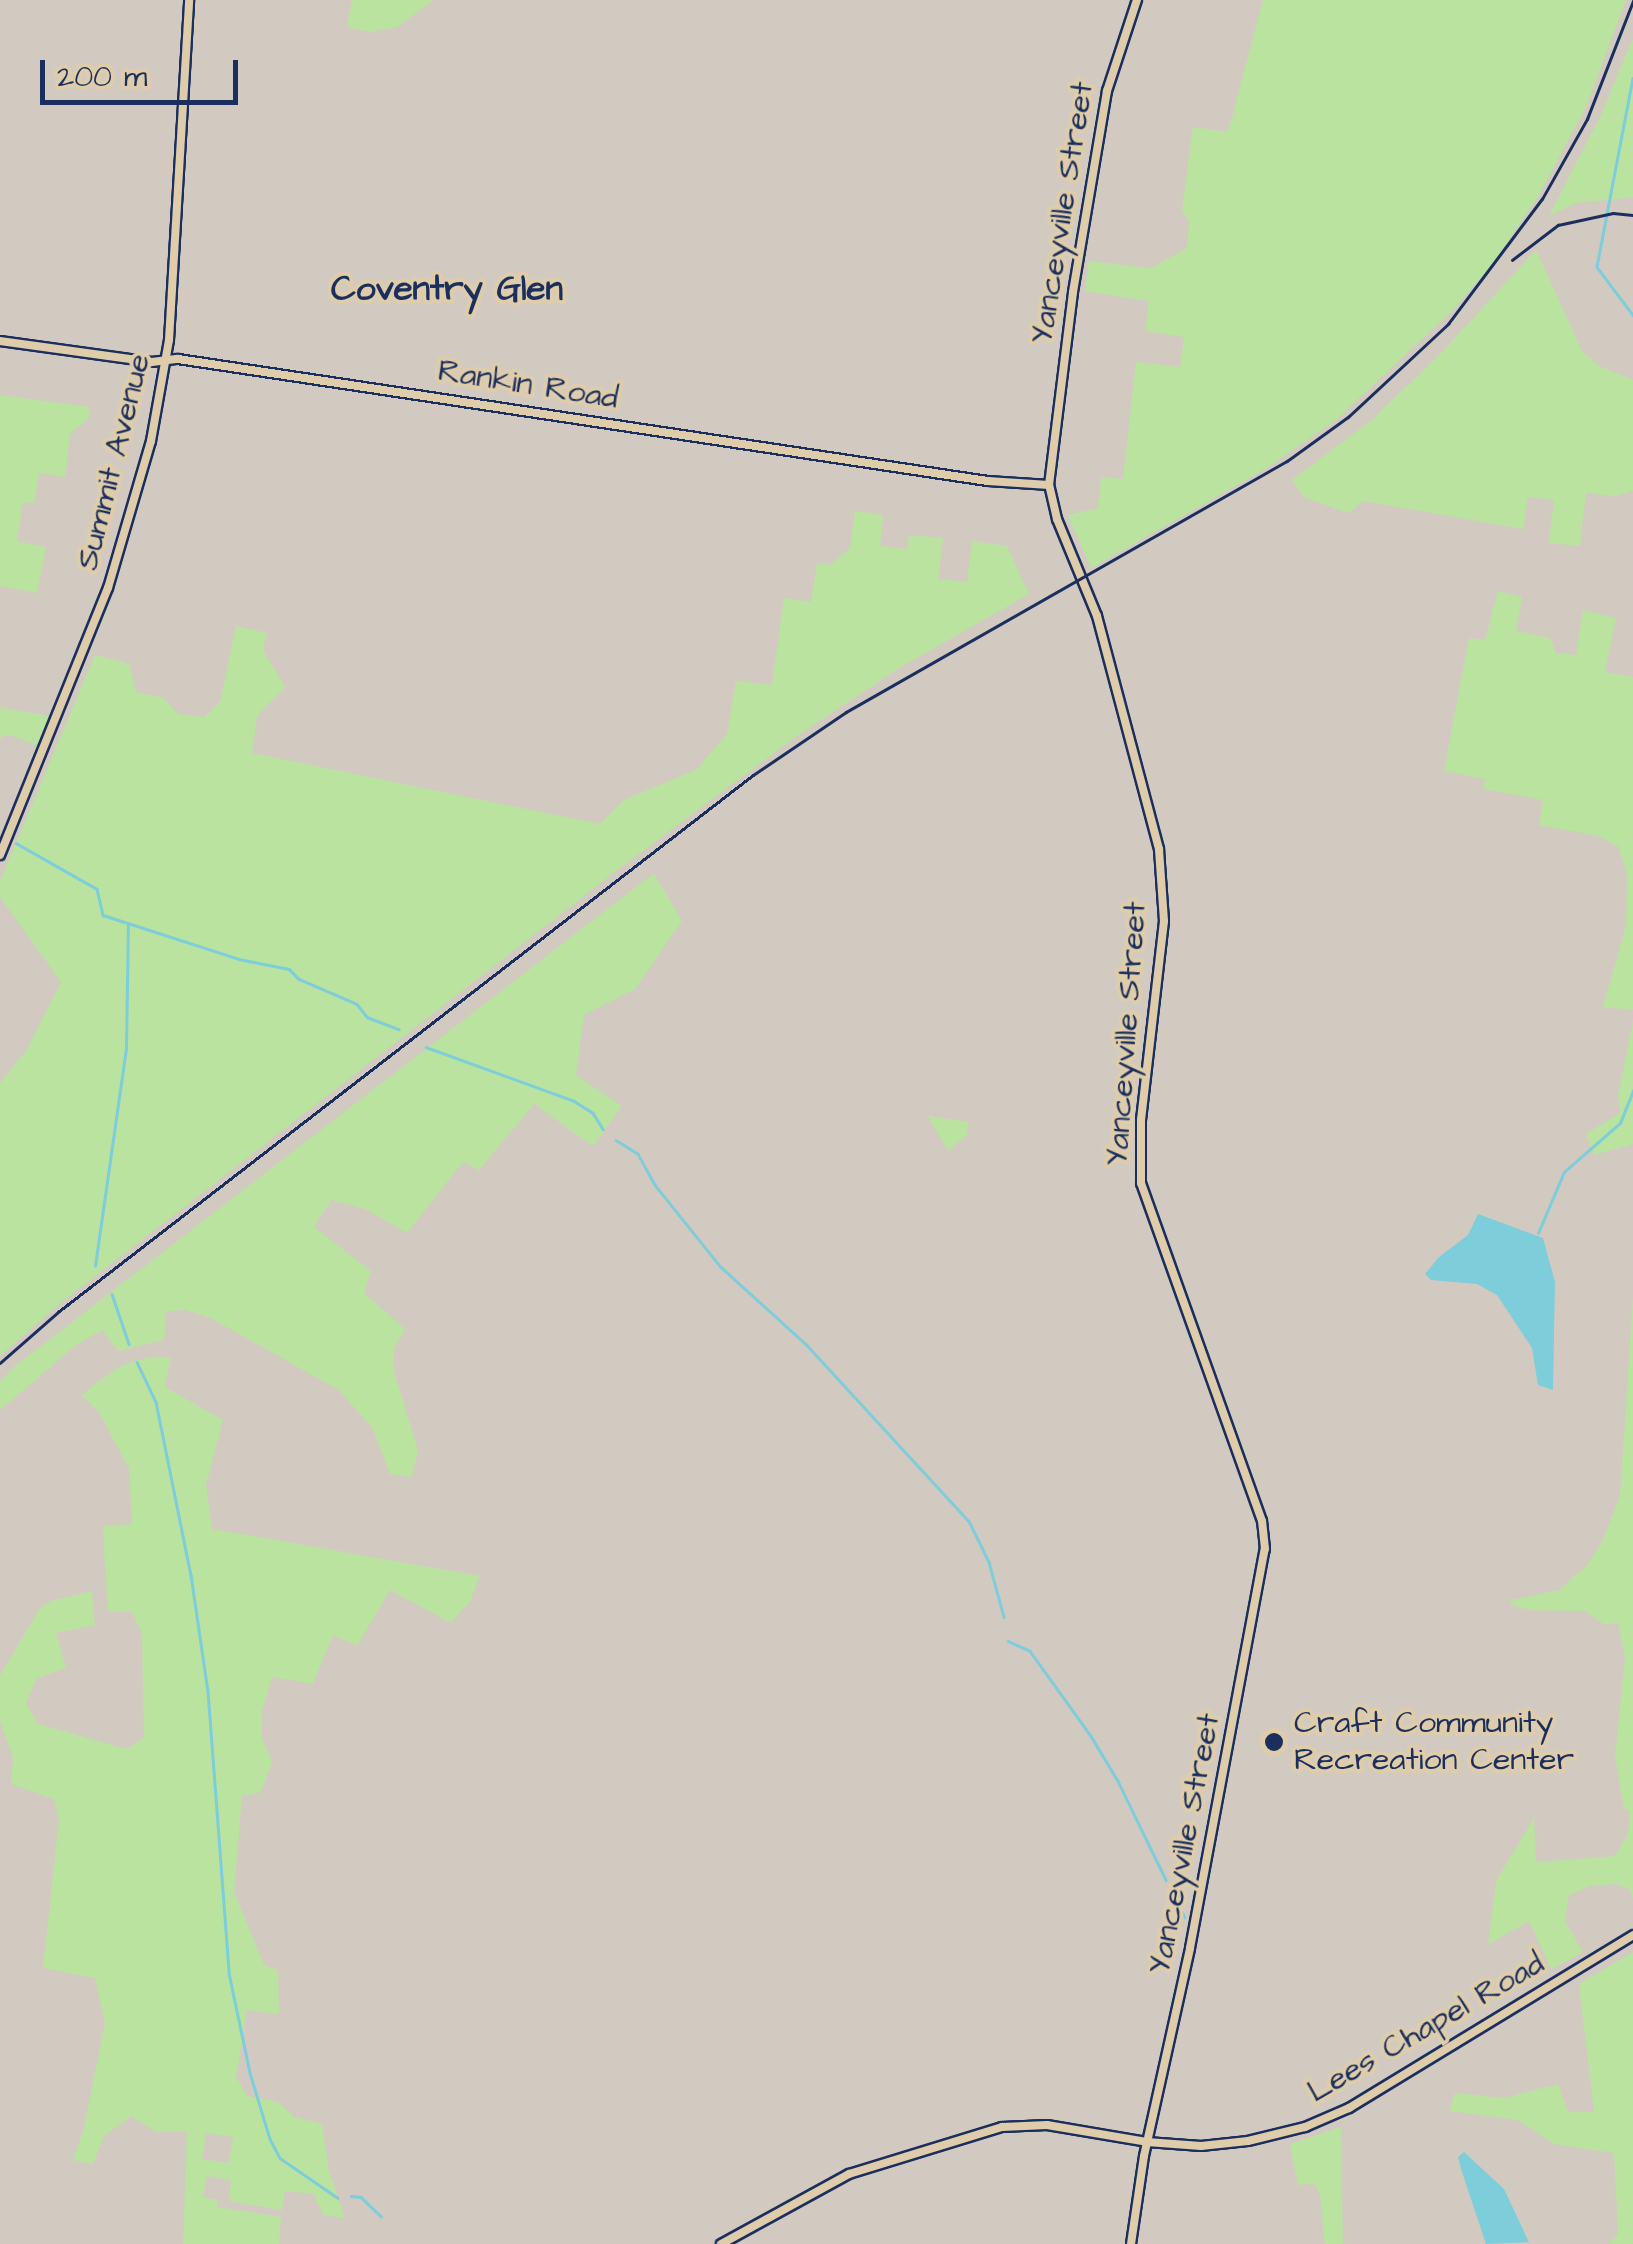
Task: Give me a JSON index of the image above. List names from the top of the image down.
{
  "streets": {
    "main road": [
      "Yanceyville Street",
      "Rankin Road",
      "Summit Avenue",
      "Lees Chapel Road"
    ]
  },
  "crossings": [
    ["Yanceyville Street", "Rankin Road"],
    ["Yanceyville Street", "Lees Chapel Road"],
    ["Rankin Road", "Summit Avenue"]
  ],
  "districts": ["Coventry Glen"],
  "places": ["Craft Community Recreation Center"],
  "scale_bar": "200 m"
}
